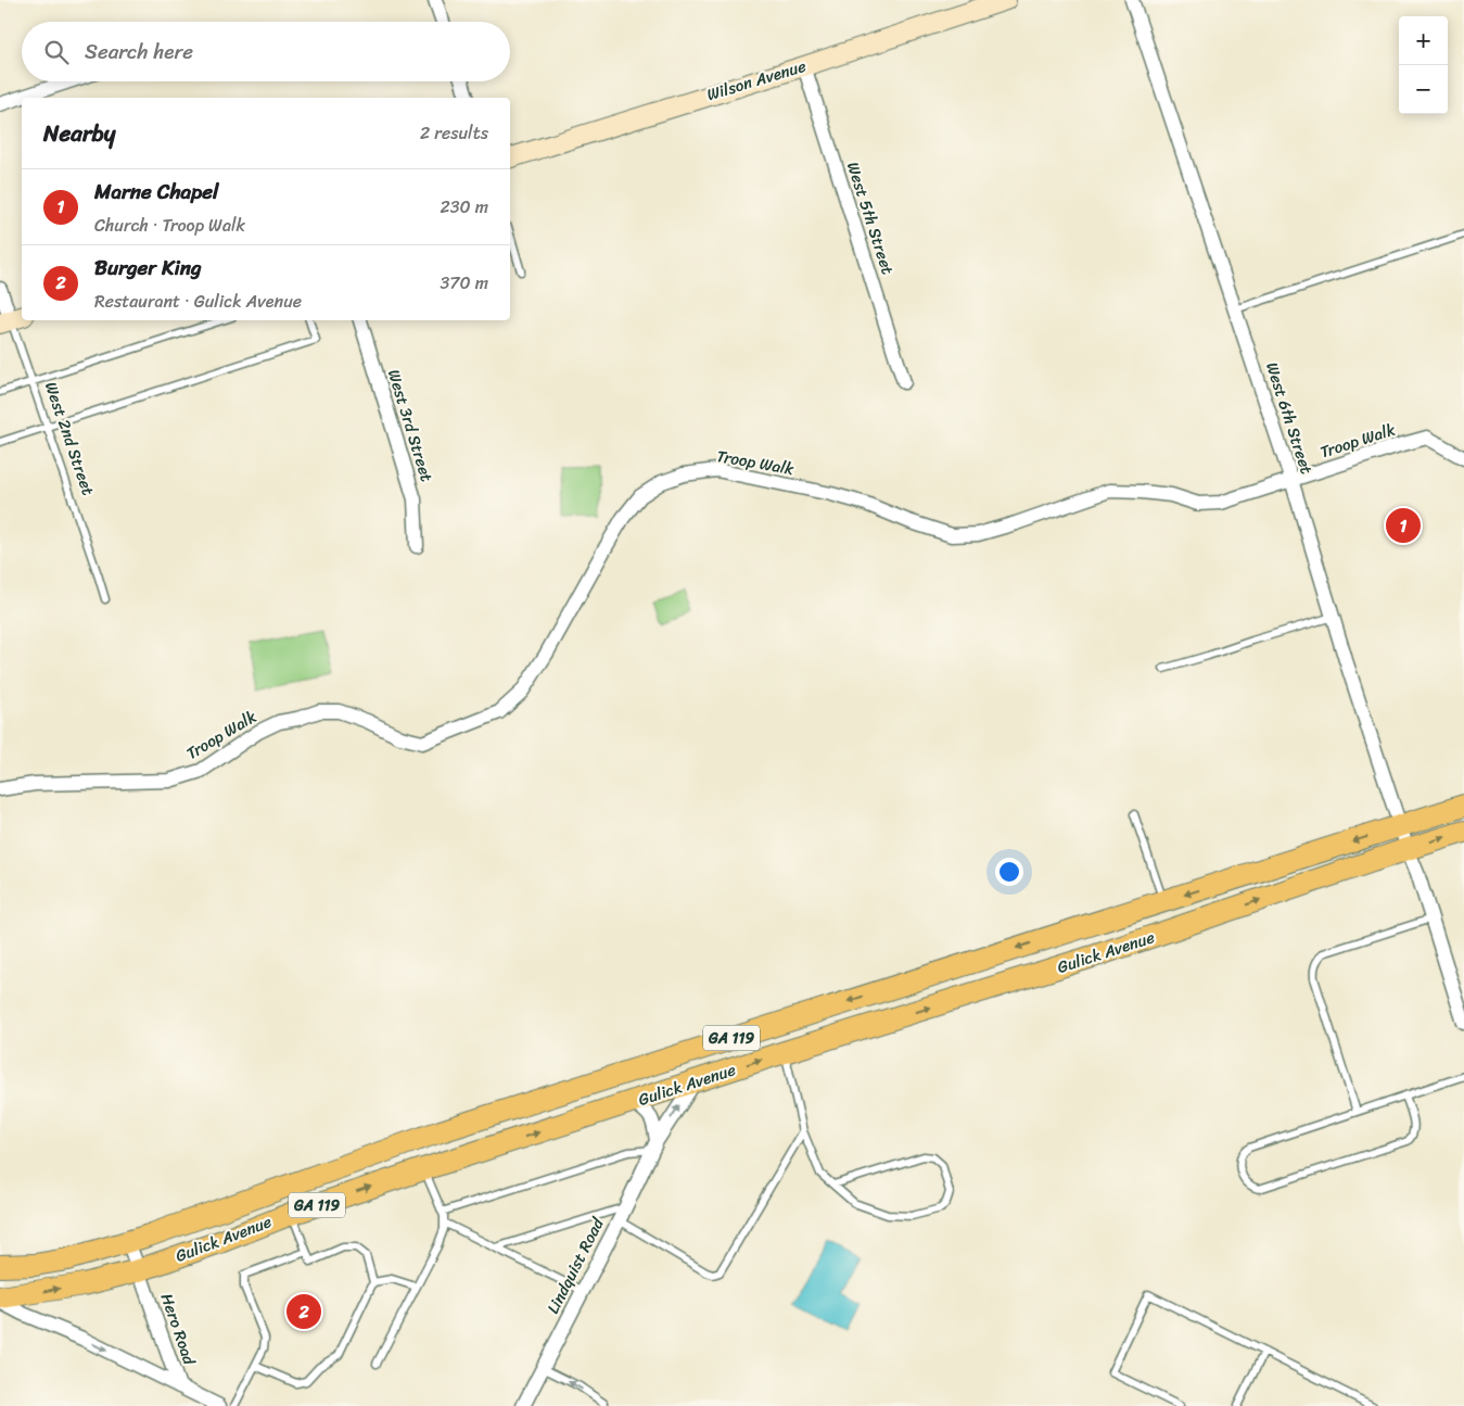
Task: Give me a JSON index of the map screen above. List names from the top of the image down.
{
  "streets": {
    "main road": ["Gulick Avenue", "GA 119"],
    "street": [
      "Wilson Avenue",
      "West 5th Street",
      "West 6th Street",
      "West 3rd Street",
      "West 2nd Street",
      "Troop Walk",
      "Lindquist Road",
      "Hero Road"
    ]
  },
  "crossings": [
    ["Wilson Avenue", "West 5th Street"],
    ["West 6th Street", "Troop Walk"],
    ["West 6th Street", "Gulick Avenue"],
    ["Gulick Avenue", "Lindquist Road"],
    ["Gulick Avenue", "Hero Road"]
  ],
  "page": {
    "map_buttons": ["+", "−"],
    "search": "Search here",
    "heading": ["Nearby", "2 results"],
    "list": [
      {
        "mark": "1",
        "name": "Marne Chapel",
        "note": "Church · Troop Walk",
        "value": "230 m"
      },
      {
        "mark": "2",
        "name": "Burger King",
        "note": "Restaurant · Gulick Avenue",
        "value": "370 m"
      }
    ],
    "pins": ["1", "2"]
  }
}
